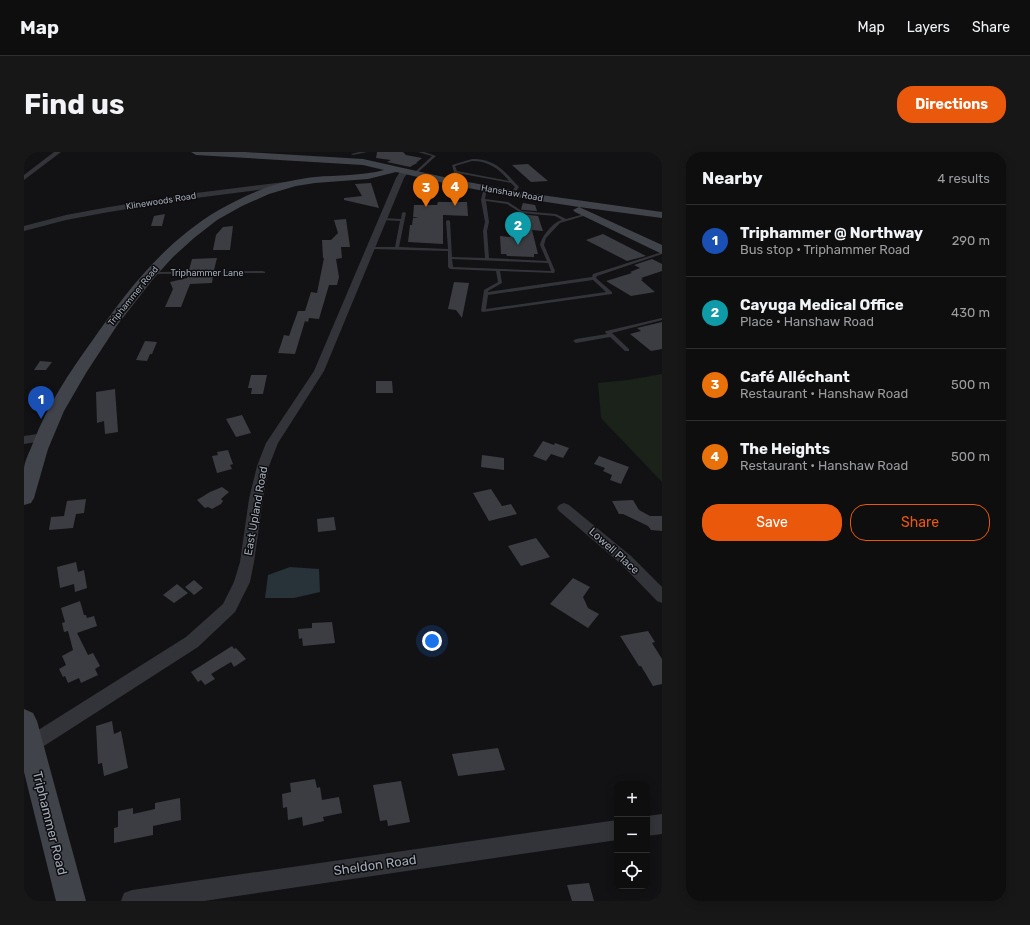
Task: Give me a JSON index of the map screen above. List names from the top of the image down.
{
  "streets": {
    "street": [
      "Hanshaw Road",
      "Klinewoods Road",
      "Triphammer Road",
      "East Upland Road",
      "Lowell Place",
      "Sheldon Road"
    ],
    "lane": ["Triphammer Lane"]
  },
  "crossings": [
    ["Hanshaw Road", "Triphammer Road"],
    ["Hanshaw Road", "East Upland Road"],
    ["Klinewoods Road", "Triphammer Road"],
    ["Triphammer Lane", "Triphammer Road"],
    ["Triphammer Road", "East Upland Road"]
  ],
  "page": {
    "header": "Map",
    "nav": ["Map", "Layers", "Share"],
    "buttons": [
      "Directions",
      ["Save", "Share"]
    ],
    "title": "Find us",
    "heading": ["Nearby", "4 results"],
    "pins": [
      "4",
      "3",
      "2",
      "1"
    ],
    "list": [
      {
        "mark": "1",
        "name": "Triphammer @ Northway",
        "note": "Bus stop · Triphammer Road",
        "value": "290 m"
      },
      {
        "mark": "2",
        "name": "Cayuga Medical Office",
        "note": "Place · Hanshaw Road",
        "value": "430 m"
      },
      {
        "mark": "3",
        "name": "Café Alléchant",
        "note": "Restaurant · Hanshaw Road",
        "value": "500 m"
      },
      {
        "mark": "4",
        "name": "The Heights",
        "note": "Restaurant · Hanshaw Road",
        "value": "500 m"
      }
    ],
    "map_buttons": ["+", "−"]
  }
}
